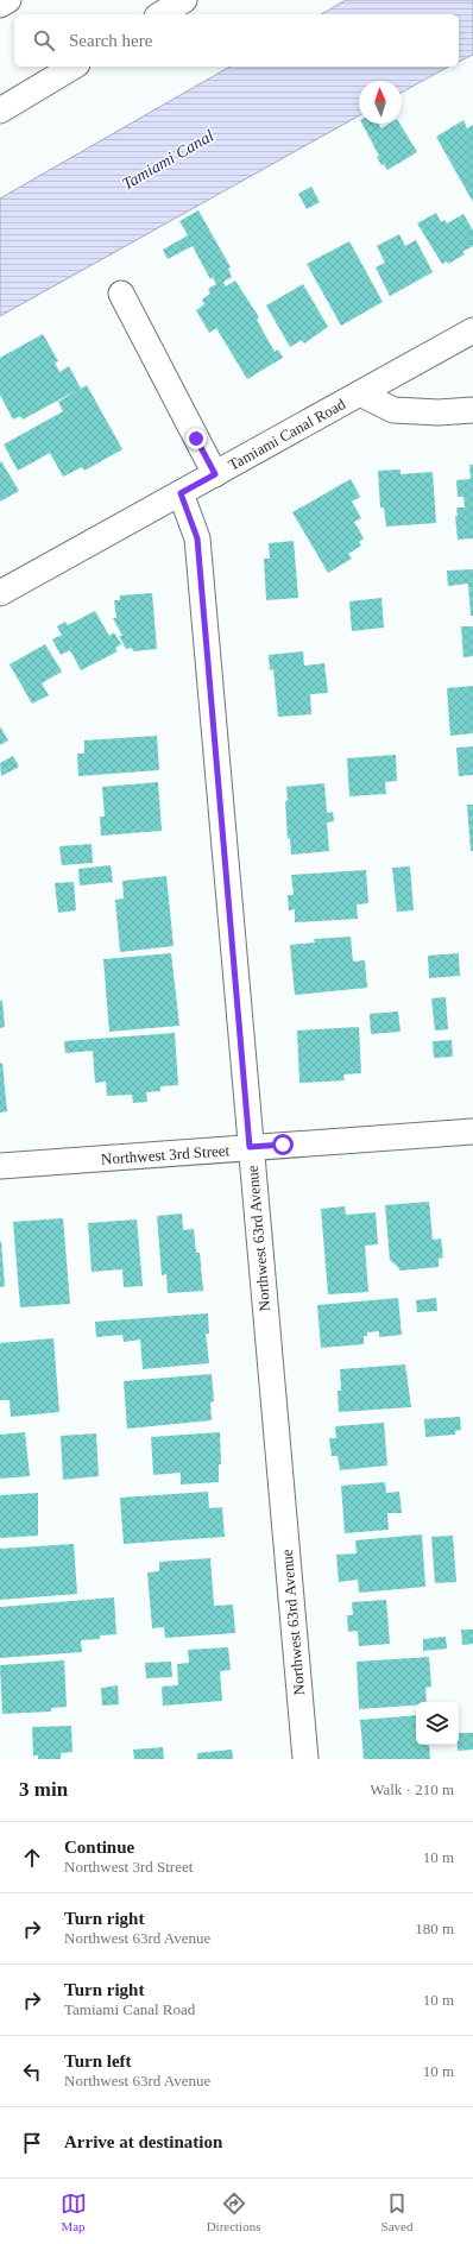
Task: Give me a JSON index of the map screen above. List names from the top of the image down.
{
  "streets": {
    "street": ["Tamiami Canal Road", "Northwest 3rd Street", "Northwest 63rd Avenue"]
  },
  "crossings": [
    ["Tamiami Canal Road", "Northwest 63rd Avenue"],
    ["Northwest 3rd Street", "Northwest 63rd Avenue"]
  ],
  "water": ["Tamiami Canal"],
  "north": "top",
  "page": {
    "search": "Search here",
    "heading": ["3 min", "Walk · 210 m"],
    "list": [
      ["Continue", "Northwest 3rd Street", "10 m"],
      ["Turn right", "Northwest 63rd Avenue", "180 m"],
      ["Turn right", "Tamiami Canal Road", "10 m"],
      ["Turn left", "Northwest 63rd Avenue", "10 m"],
      "Arrive at destination"
    ],
    "nav": ["Map", "Directions", "Saved"]
  }
}
